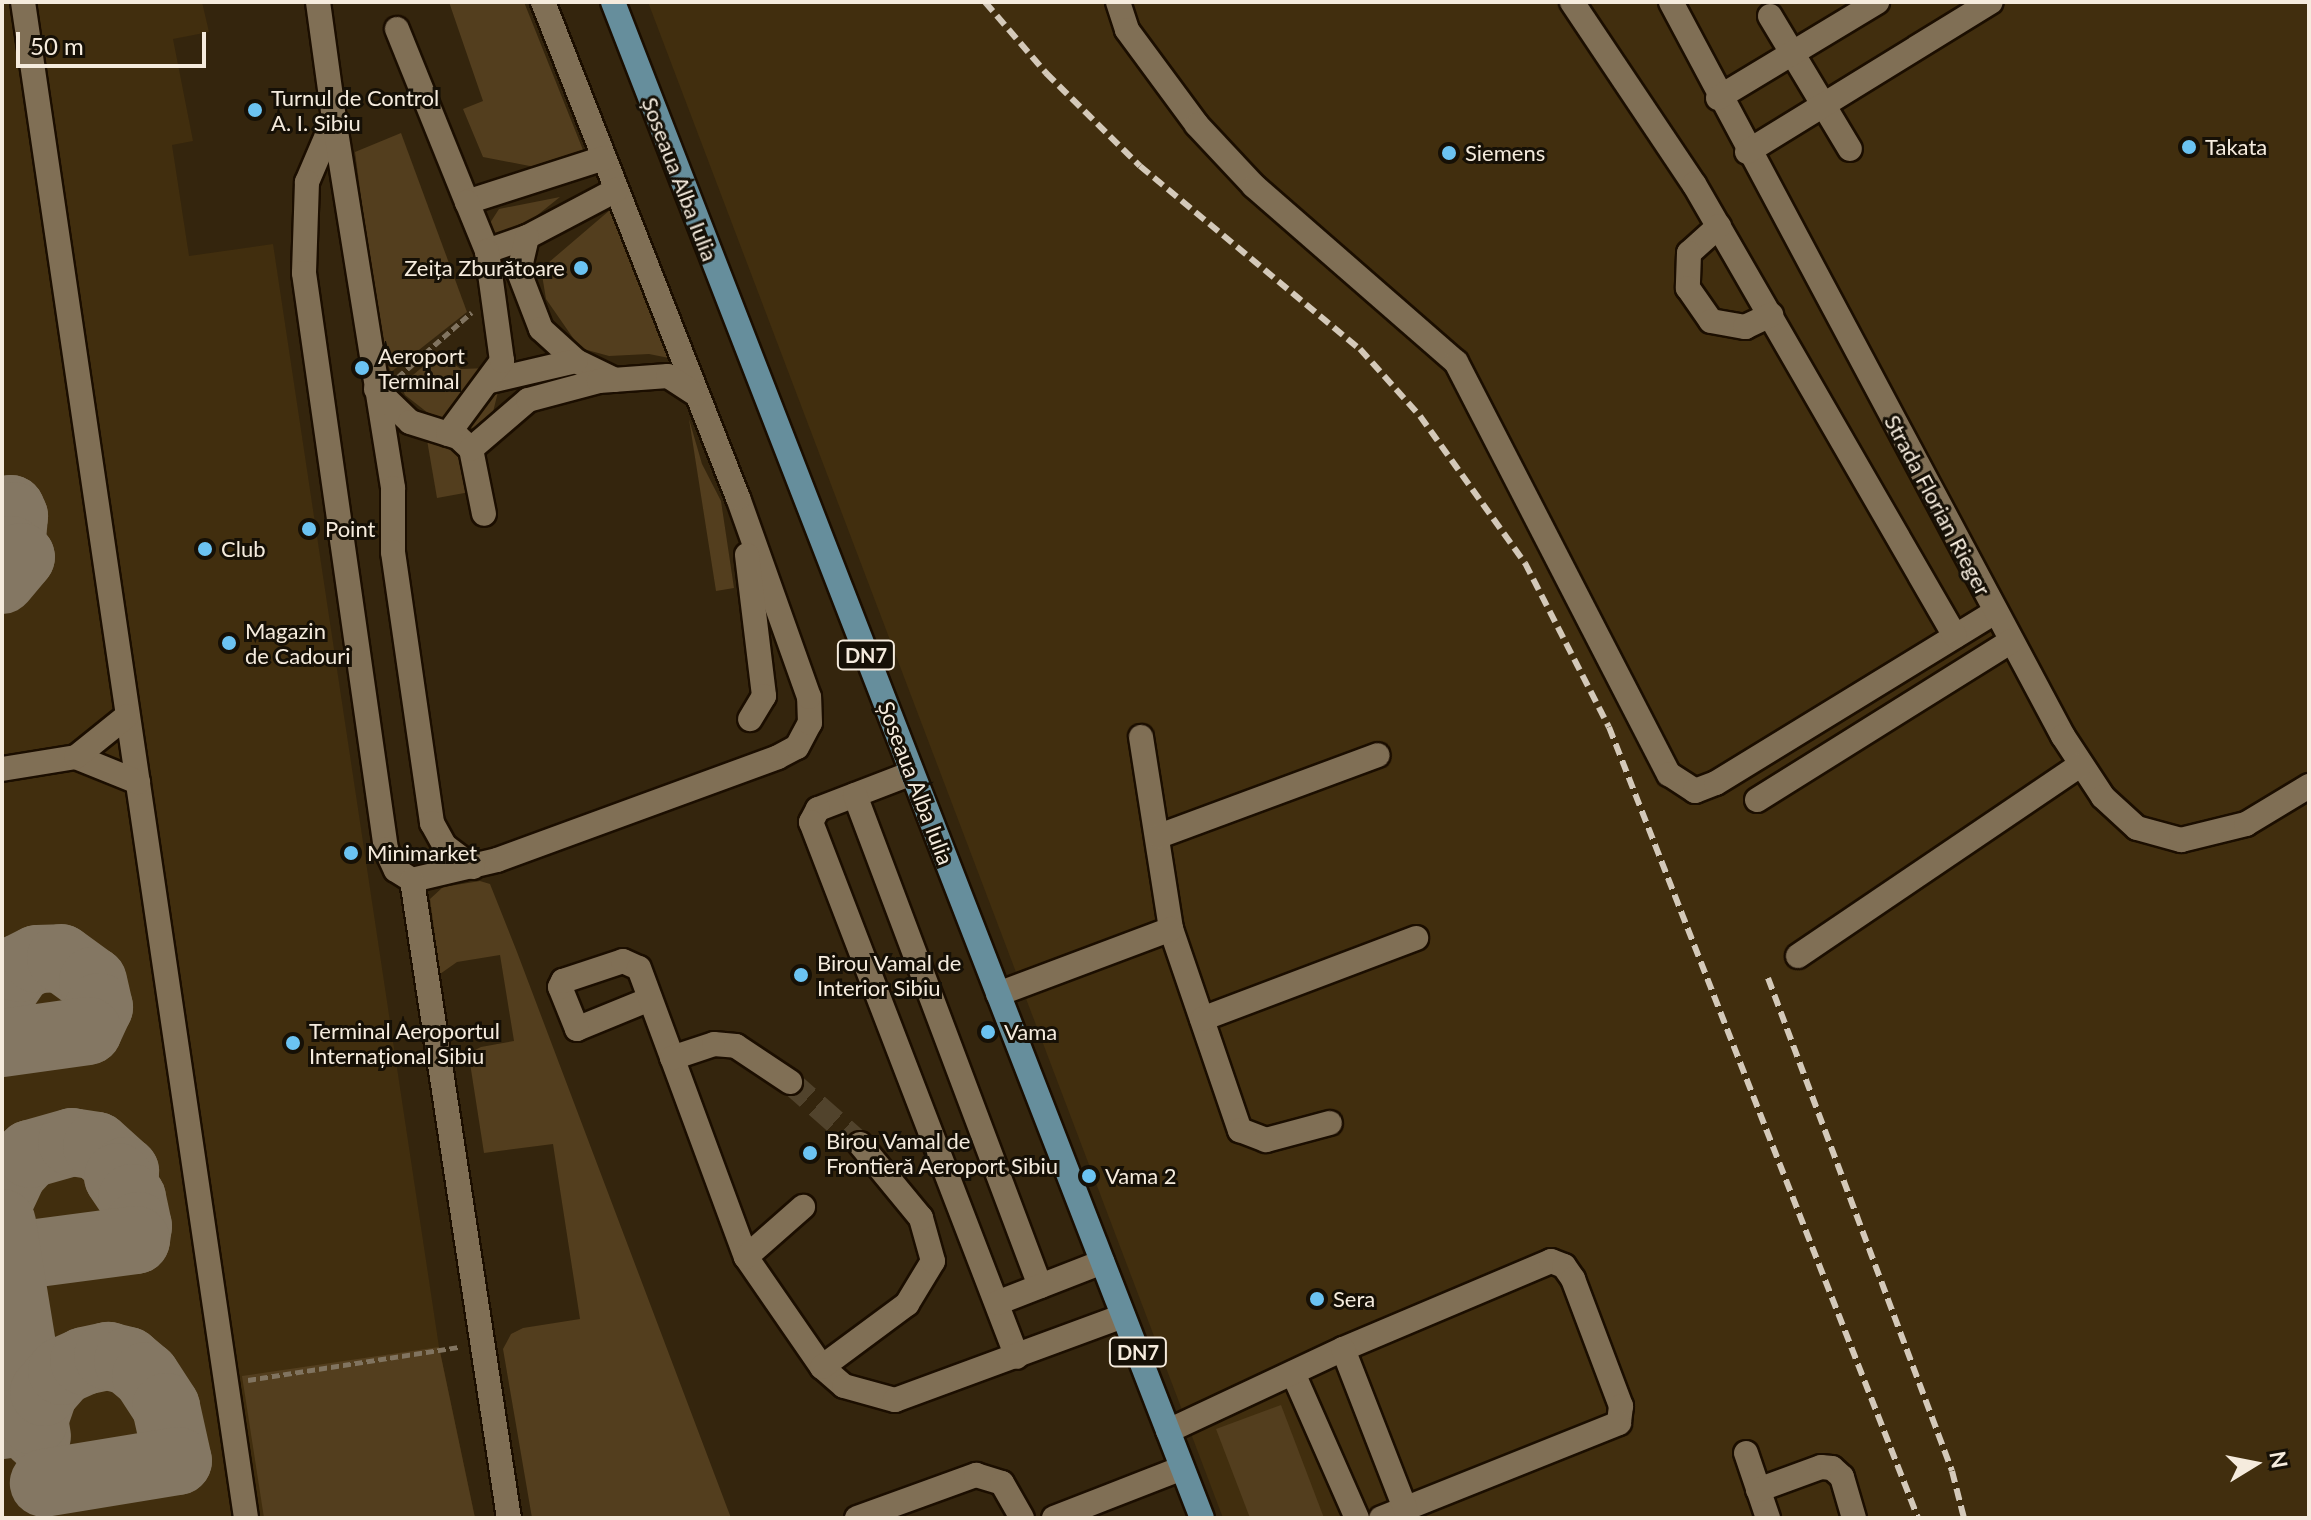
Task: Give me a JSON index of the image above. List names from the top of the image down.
{
  "streets": {
    "main road": ["Șoseaua Alba Iulia", "DN7"],
    "street": ["Strada Florian Rieger"]
  },
  "places": [
    "Turnul de Control A. I. Sibiu",
    "Takata",
    "Siemens",
    "Zeița Zburătoare",
    "Aeroport Terminal",
    "Point",
    "Club",
    "Magazin de Cadouri",
    "Minimarket",
    "Birou Vamal de Interior Sibiu",
    "Vama",
    "Terminal Aeroportul Internațional Sibiu",
    "Birou Vamal de Frontieră Aeroport Sibiu",
    "Vama 2",
    "Sera"
  ],
  "scale_bar": "50 m",
  "north": "right"
}
